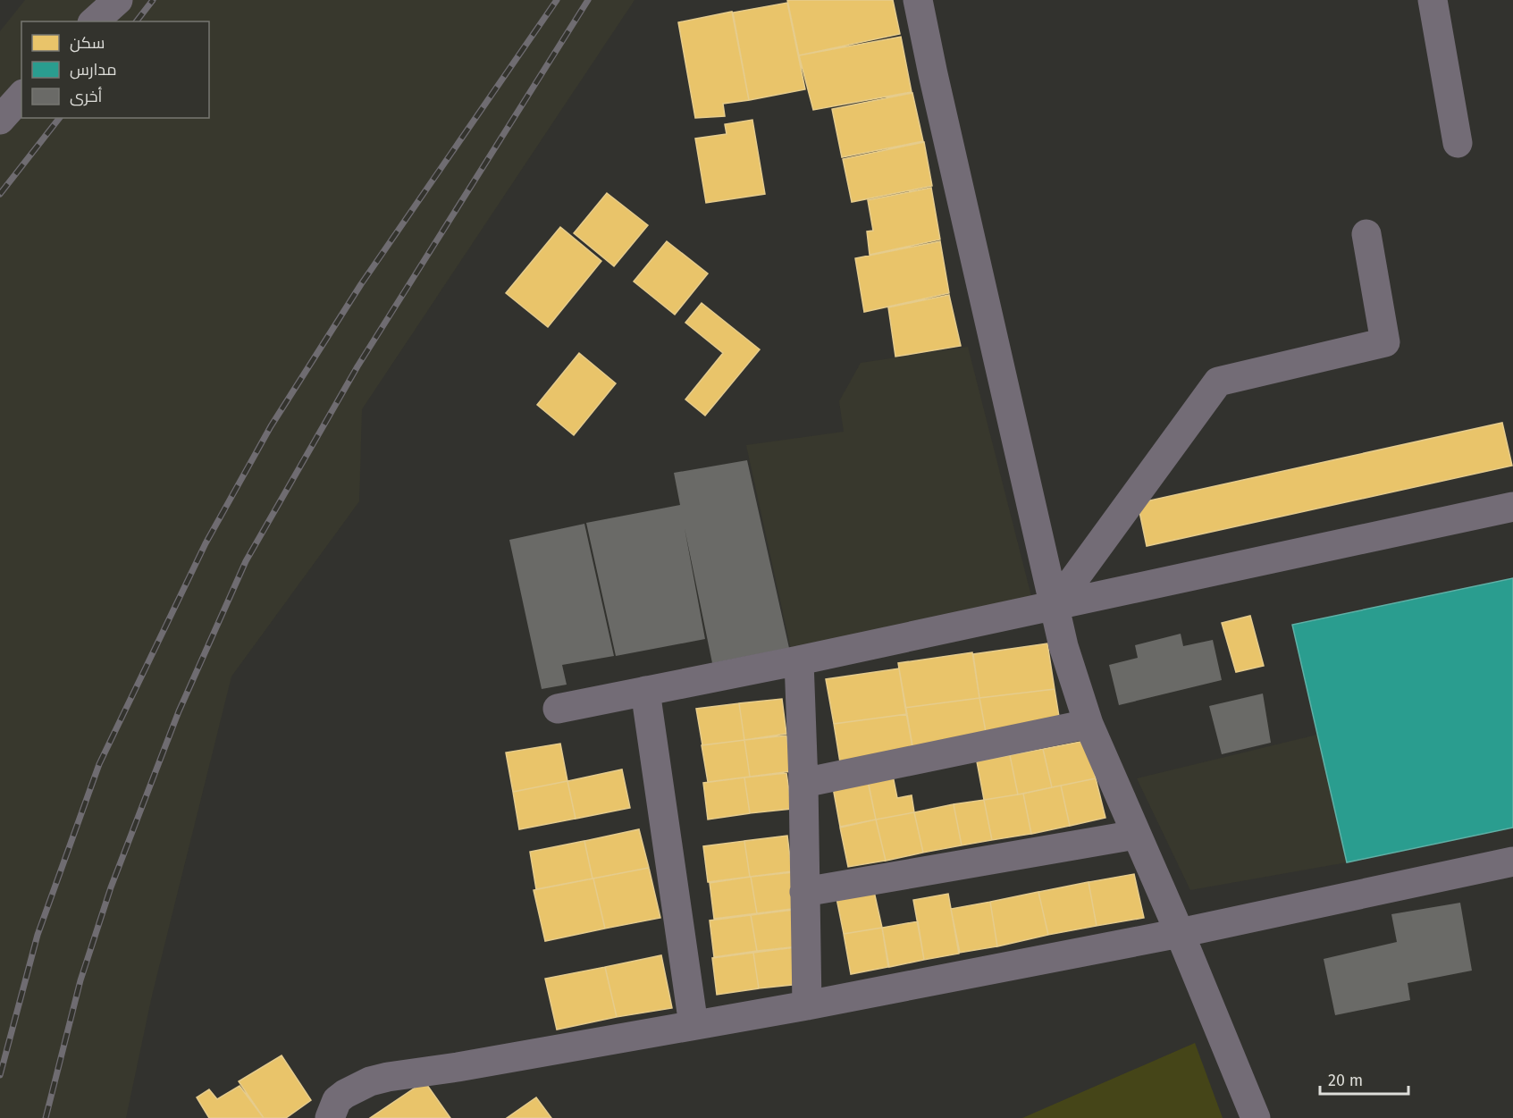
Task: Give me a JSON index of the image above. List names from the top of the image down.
{
  "legend": ["سكن", "مدارس", "أخرى"],
  "scale_bar": "20 m"
}
